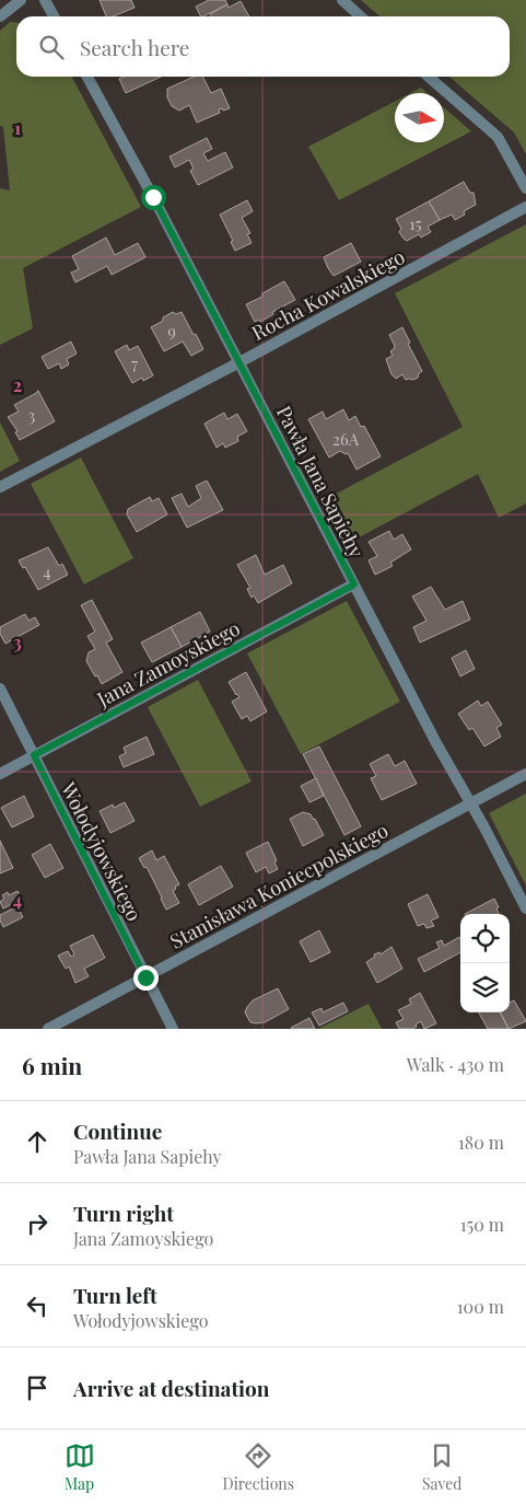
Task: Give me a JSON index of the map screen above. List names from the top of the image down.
{
  "streets": {
    "street": [
      "Rocha Kowalskiego",
      "Pawła Jana Sapiehy",
      "Jana Zamoyskiego",
      "Wołodyjowskiego",
      "Stanisława Koniecpolskiego"
    ]
  },
  "crossings": [
    ["Rocha Kowalskiego", "Pawła Jana Sapiehy"],
    ["Pawła Jana Sapiehy", "Jana Zamoyskiego"],
    ["Pawła Jana Sapiehy", "Stanisława Koniecpolskiego"],
    ["Jana Zamoyskiego", "Wołodyjowskiego"],
    ["Wołodyjowskiego", "Stanisława Koniecpolskiego"]
  ],
  "house_numbers": [
    "15",
    "9",
    "7",
    "3",
    "26A",
    "4"
  ],
  "north": "right",
  "page": {
    "search": "Search here",
    "heading": ["6 min", "Walk · 430 m"],
    "list": [
      ["Continue", "Pawła Jana Sapiehy", "180 m"],
      ["Turn right", "Jana Zamoyskiego", "150 m"],
      ["Turn left", "Wołodyjowskiego", "100 m"],
      "Arrive at destination"
    ],
    "nav": ["Map", "Directions", "Saved"]
  },
  "grid": {
    "rows": [
      "1",
      "2",
      "3",
      "4"
    ]
  }
}
